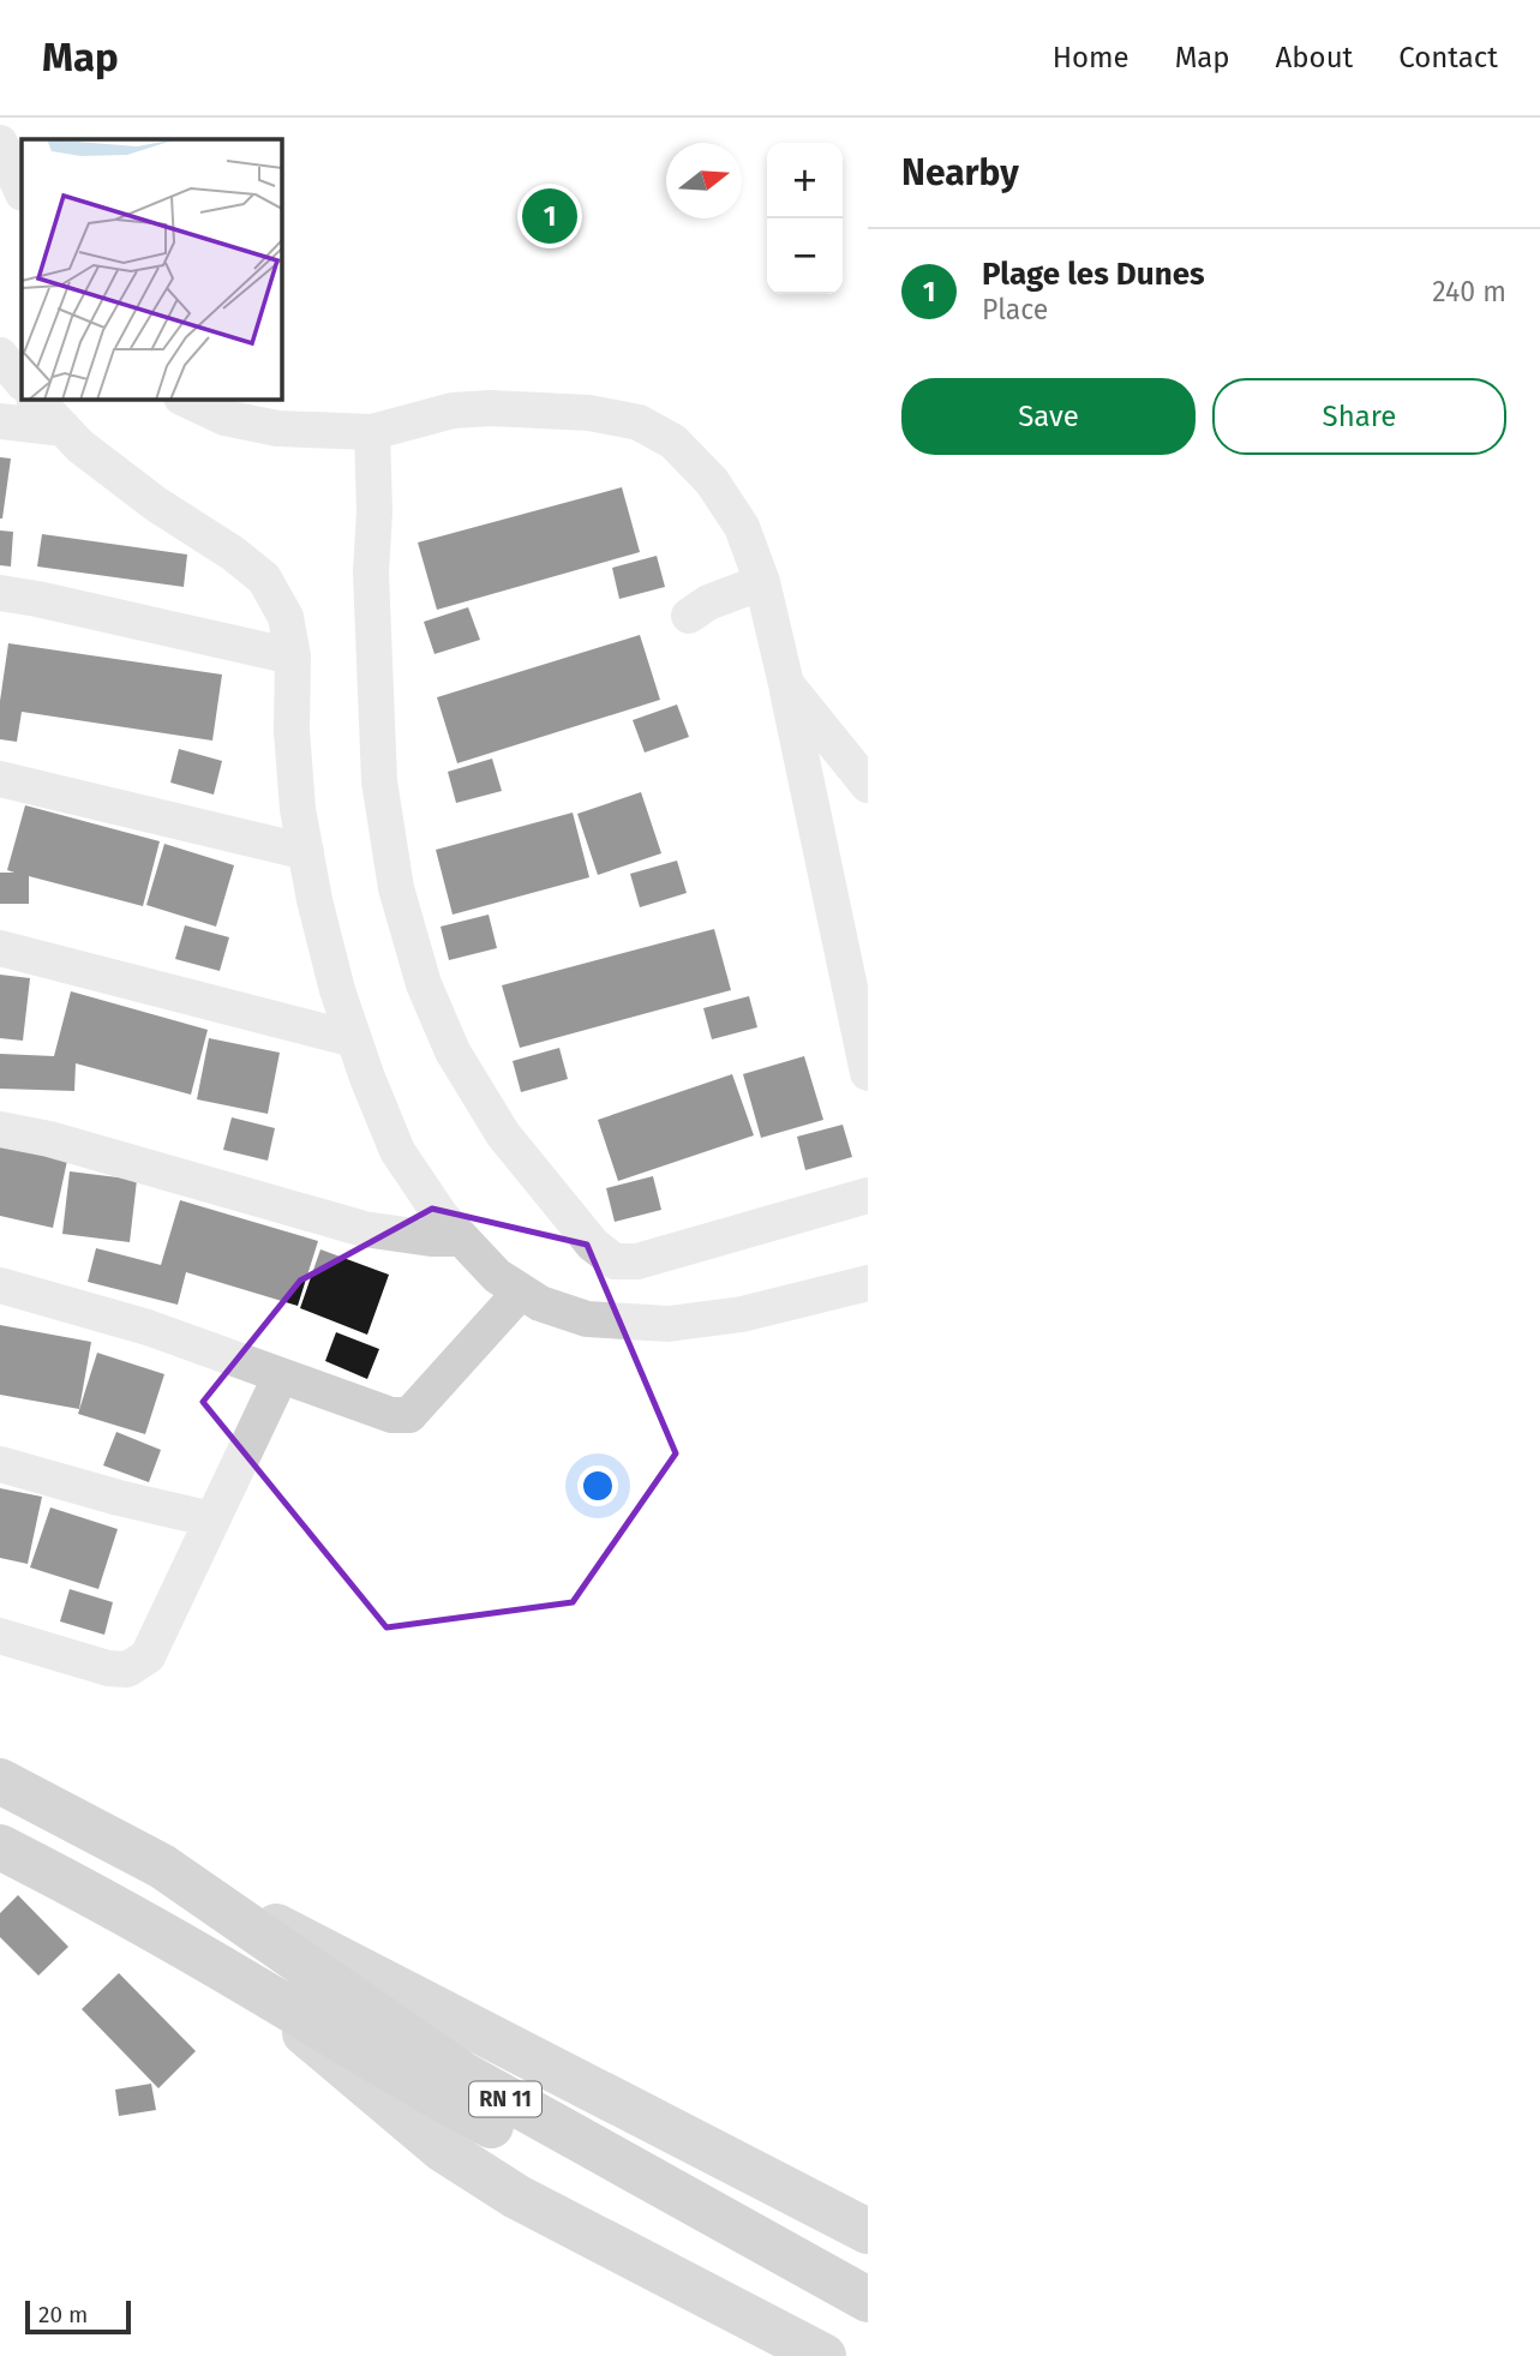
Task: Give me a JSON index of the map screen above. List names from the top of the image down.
{
  "streets": {
    "highway": ["RN 11"]
  },
  "scale_bar": "20 m",
  "north": "right",
  "page": {
    "header": "Map",
    "nav": [
      "Home",
      "Map",
      "About",
      "Contact"
    ],
    "heading": "Nearby",
    "map_buttons": ["+", "−"],
    "pins": "1",
    "list": [
      {
        "mark": "1",
        "name": "Plage les Dunes",
        "note": "Place",
        "value": "240 m"
      }
    ],
    "buttons": ["Save", "Share"],
    "scale": "20 m"
  }
}
